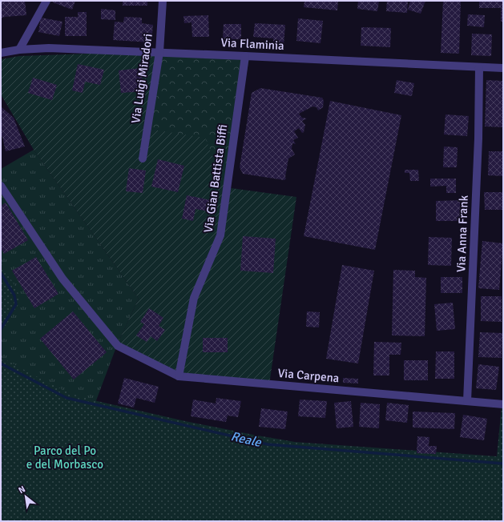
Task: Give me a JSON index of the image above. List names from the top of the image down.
{
  "streets": {
    "street": [
      "Via Flaminia",
      "Via Luigi Miradori",
      "Via Gian Battista Biffi",
      "Via Anna Frank",
      "Via Carpena"
    ]
  },
  "crossings": [
    ["Via Flaminia", "Via Luigi Miradori"],
    ["Via Flaminia", "Via Gian Battista Biffi"],
    ["Via Flaminia", "Via Anna Frank"],
    ["Via Gian Battista Biffi", "Via Carpena"],
    ["Via Anna Frank", "Via Carpena"]
  ],
  "water": ["Reale"],
  "parks": ["Parco del Po e del Morbasco"],
  "north": "top left"
}
